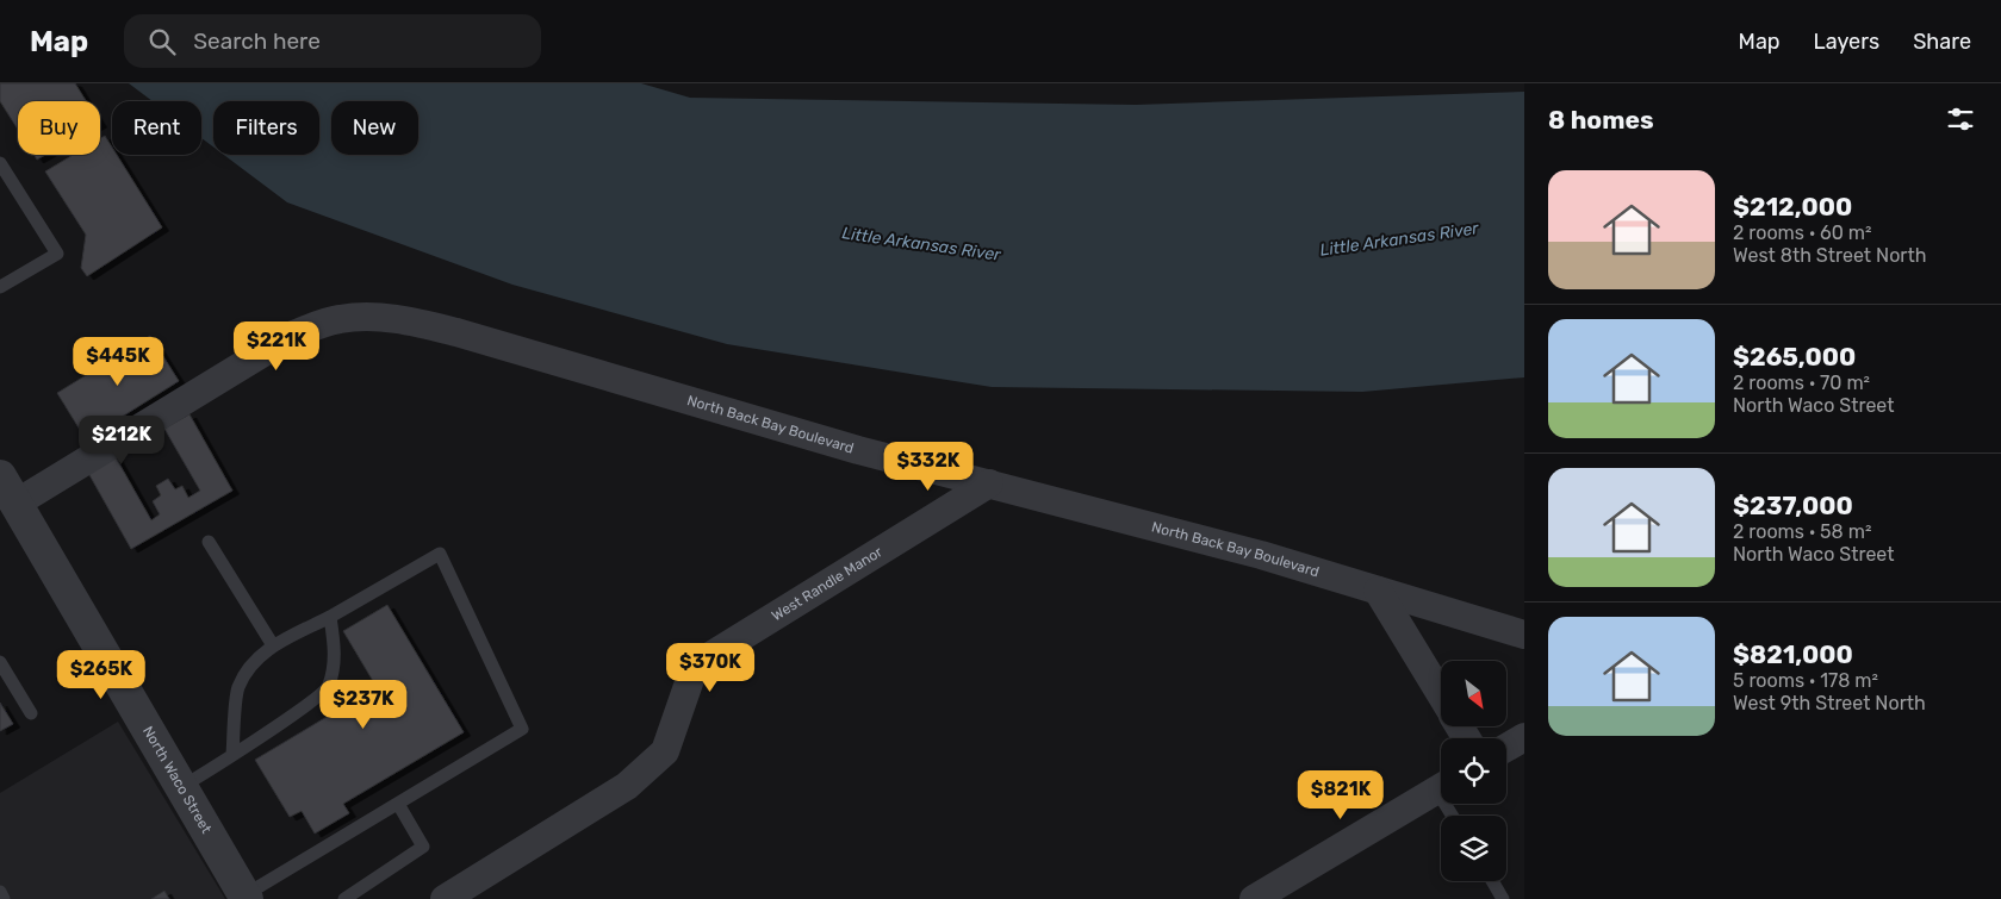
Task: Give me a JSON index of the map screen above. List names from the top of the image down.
{
  "streets": {
    "street": ["North Back Bay Boulevard", "West Randle Manor", "North Waco Street"]
  },
  "crossings": [
    ["North Back Bay Boulevard", "West Randle Manor"],
    ["North Back Bay Boulevard", "North Waco Street"]
  ],
  "water": ["Little Arkansas River"],
  "north": "bottom right",
  "page": {
    "header": "Map",
    "search": "Search here",
    "nav": ["Map", "Layers", "Share"],
    "heading": "8 homes",
    "chip": [
      "Buy",
      "Rent",
      "Filters",
      "New"
    ],
    "list": [
      {
        "name": "$212,000",
        "note": "2 rooms · 60 m² · West 8th Street North"
      },
      {
        "name": "$265,000",
        "note": "2 rooms · 70 m² · North Waco Street"
      },
      {
        "name": "$237,000",
        "note": "2 rooms · 58 m² · North Waco Street"
      },
      {
        "name": "$821,000",
        "note": "5 rooms · 178 m² · West 9th Street North"
      }
    ],
    "price": [
      "$221K",
      "$445K",
      "$212K",
      "$332K",
      "$370K",
      "$265K",
      "$237K",
      "$821K"
    ]
  }
}
